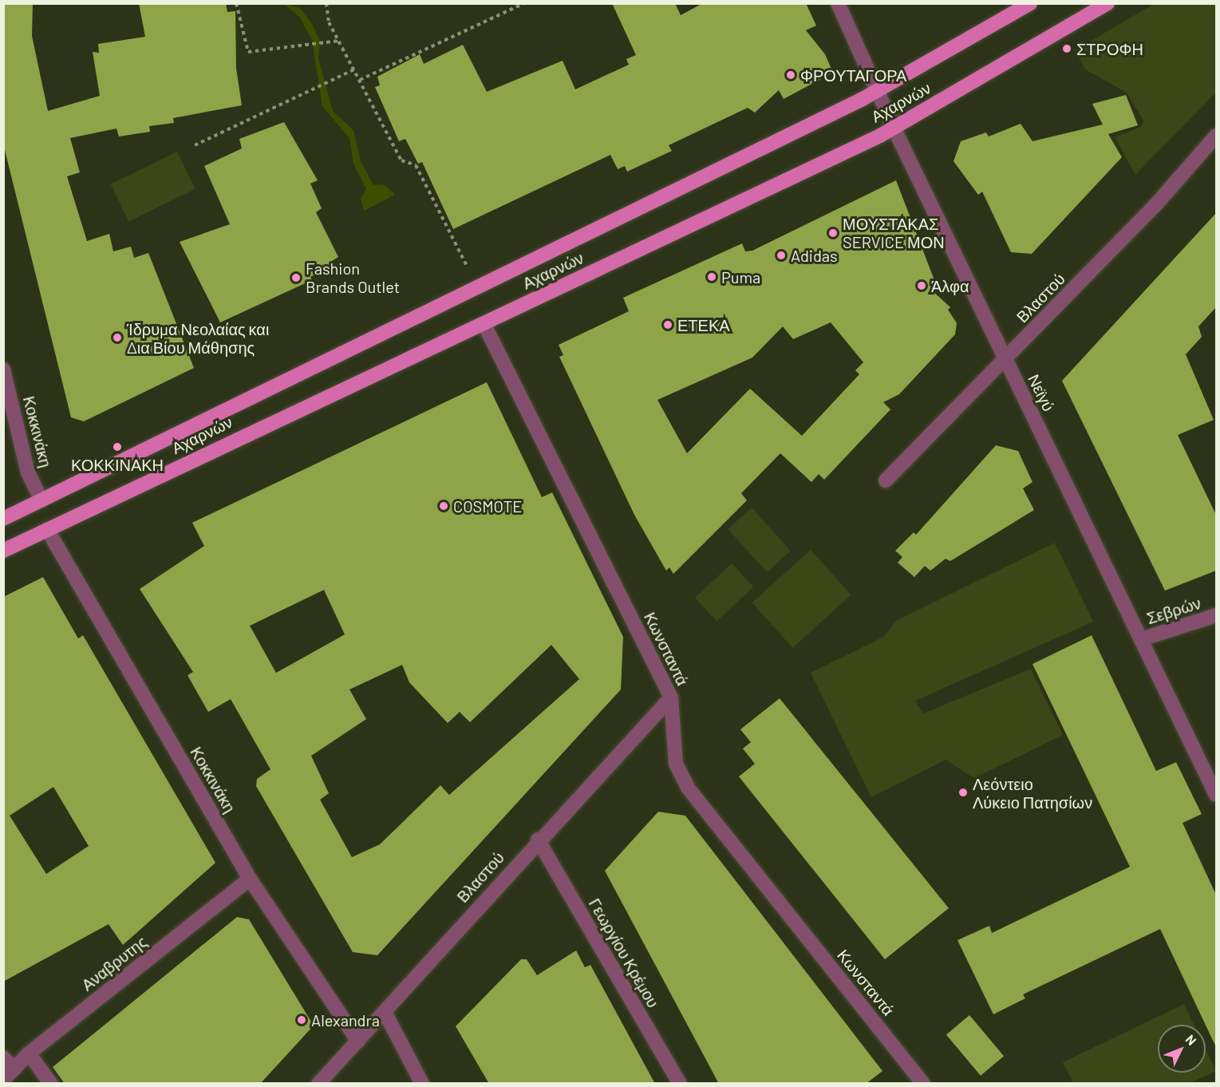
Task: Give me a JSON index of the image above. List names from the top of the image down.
{
  "streets": {
    "main road": ["Αχαρνών"],
    "street": [
      "Βλαστού",
      "Νεϊγύ",
      "Κοκκινάκη",
      "Σεβρών",
      "Κωνσταντά",
      "Γεωργίου Κρέμου",
      "Αναβρυτης"
    ]
  },
  "crossings": [
    ["Αχαρνών", "Νεϊγύ"],
    ["Αχαρνών", "Κοκκινάκη"],
    ["Αχαρνών", "Κωνσταντά"],
    ["Βλαστού", "Νεϊγύ"],
    ["Βλαστού", "Κοκκινάκη"],
    ["Βλαστού", "Κωνσταντά"],
    ["Βλαστού", "Γεωργίου Κρέμου"],
    ["Νεϊγύ", "Σεβρών"],
    ["Κοκκινάκη", "Αναβρυτης"]
  ],
  "places": [
    "ΣΤΡΟΦΗ",
    "ΦΡΟΥΤΑΓΟΡΑ",
    "ΜΟΥΣΤΑΚΑΣ SERVICE ΜΟΝ",
    "Adidas",
    "Puma",
    "Fashion Brands Outlet",
    "Άλφα",
    "ΕΤΕΚΑ",
    "Ίδρυμα Νεολαίας και Δια Βίου Μάθησης",
    "ΚΟΚΚΙΝΑΚΗ",
    "COSMOTE",
    "Λεόντειο Λύκειο Πατησίων",
    "Alexandra"
  ],
  "north": "top right"
}
